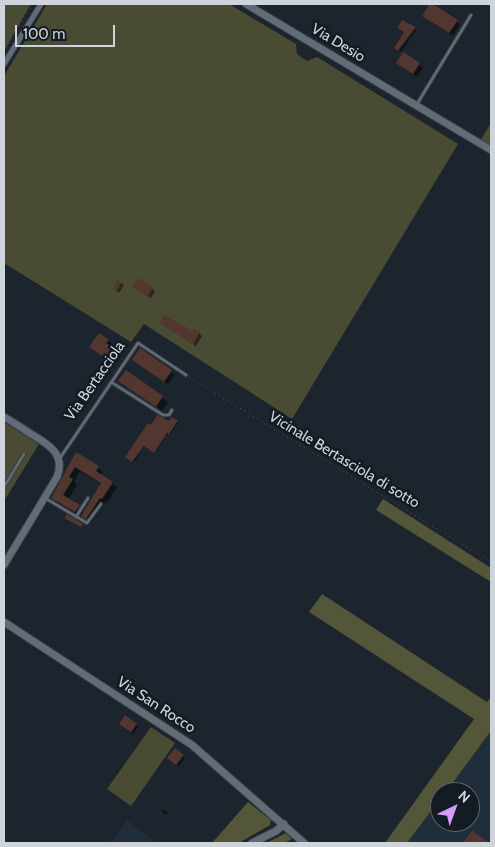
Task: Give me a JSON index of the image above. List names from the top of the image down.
{
  "streets": {
    "street": ["Via Desio", "Via Bertacciola", "Via San Rocco"],
    "path": ["Vicinale Bertasciola di sotto"]
  },
  "crossings": [
    ["Via Bertacciola", "Vicinale Bertasciola di sotto"]
  ],
  "scale_bar": "100 m",
  "north": "top right"
}
